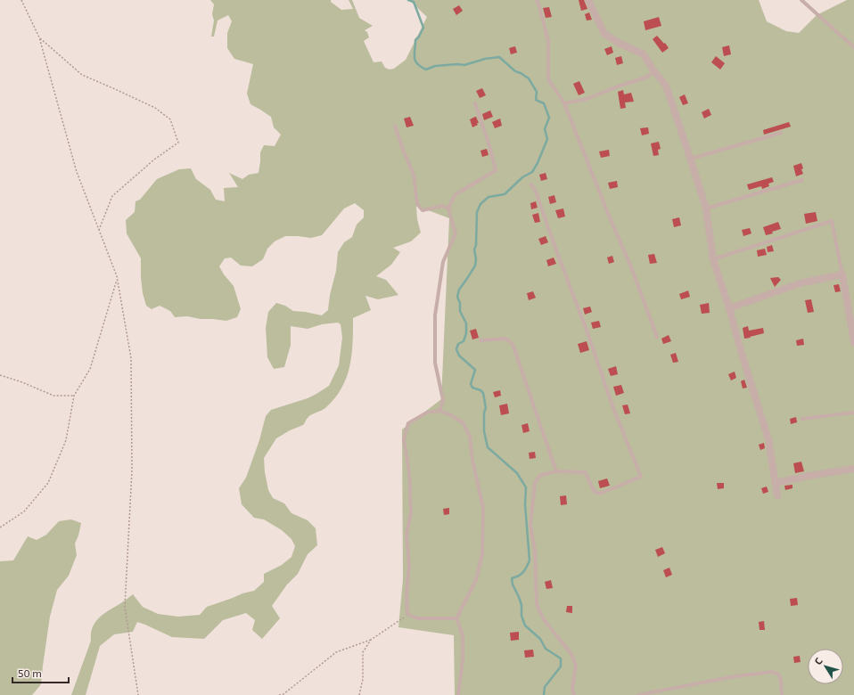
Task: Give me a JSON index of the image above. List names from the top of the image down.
{
  "scale_bar": "50 m",
  "north": "top left"
}
